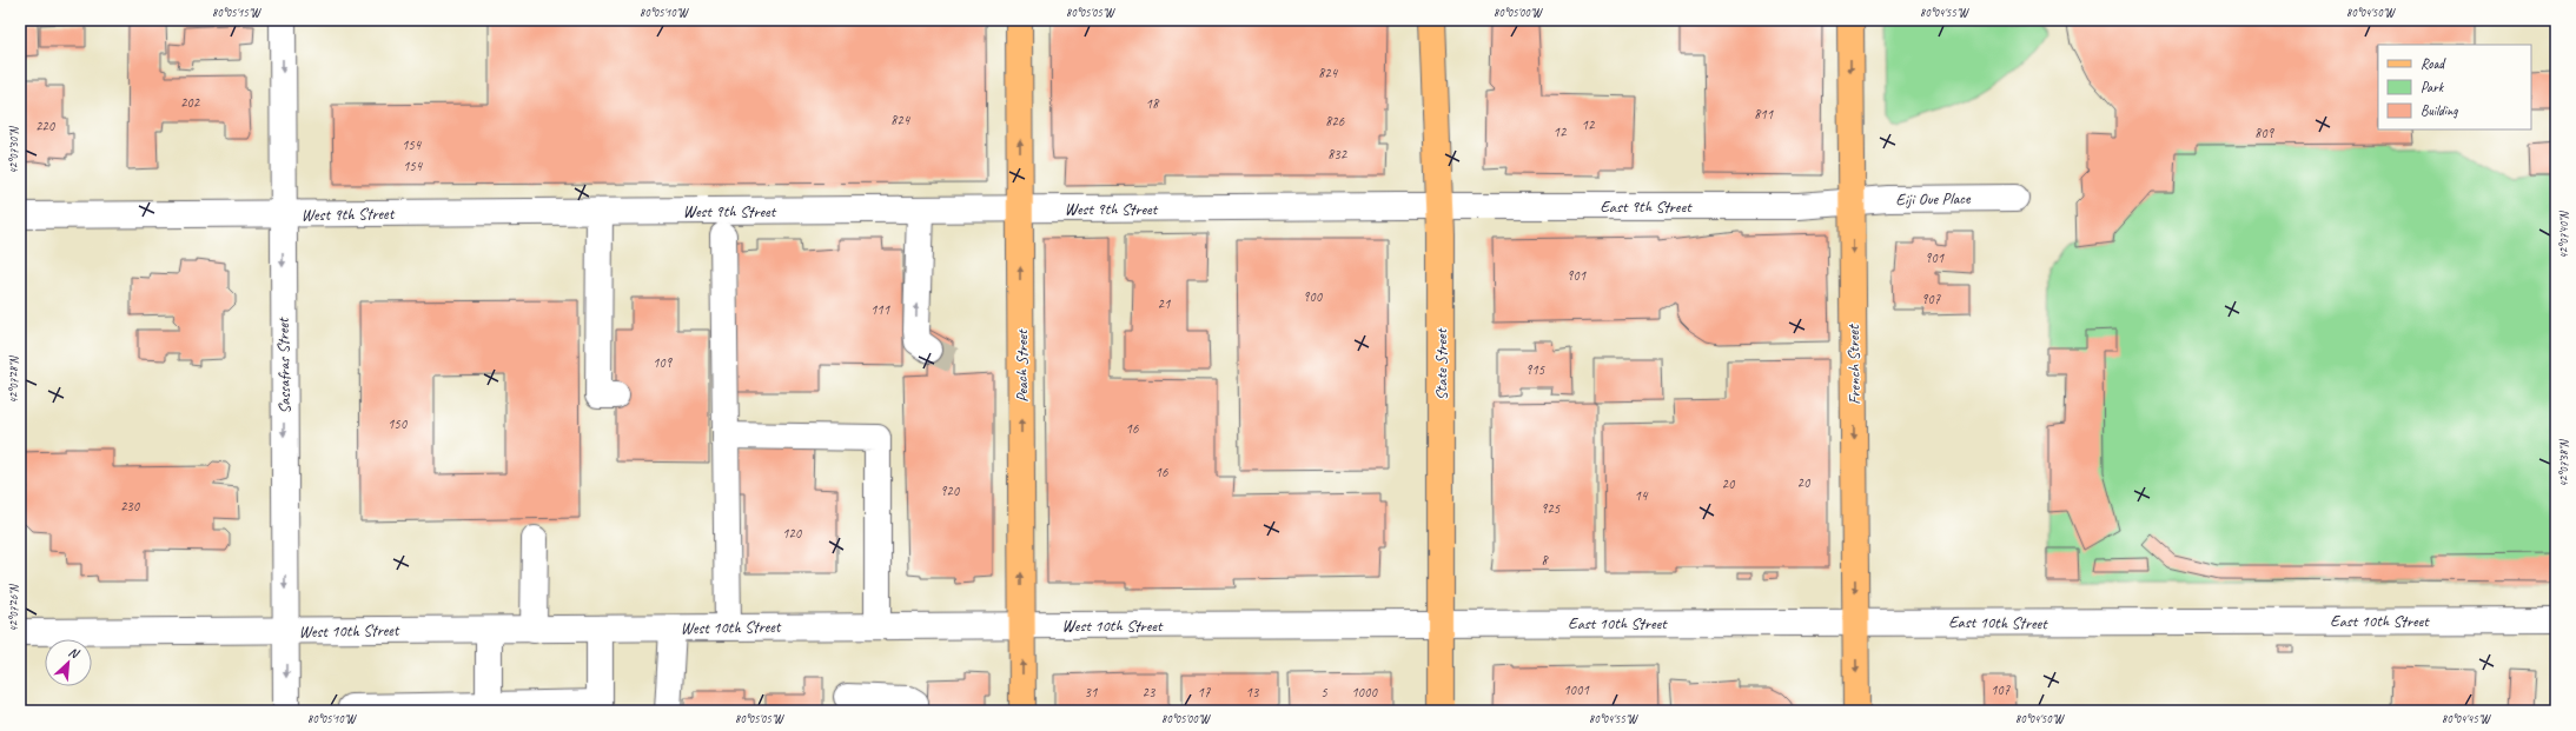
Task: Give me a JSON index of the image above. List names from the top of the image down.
{
  "streets": {
    "main road": ["State Street", "French Street", "Peach Street"],
    "street": [
      "Eiji Oue Place",
      "East 9th Street",
      "West 9th Street",
      "Sassafras Street",
      "East 10th Street",
      "West 10th Street"
    ]
  },
  "crossings": [
    ["Eiji Oue Place", "East 9th Street"],
    ["Eiji Oue Place", "French Street"],
    ["East 9th Street", "West 9th Street"],
    ["East 9th Street", "State Street"],
    ["East 9th Street", "French Street"],
    ["West 9th Street", "State Street"],
    ["West 9th Street", "Sassafras Street"],
    ["West 9th Street", "Peach Street"],
    ["State Street", "East 10th Street"],
    ["State Street", "West 10th Street"],
    ["French Street", "East 10th Street"],
    ["Sassafras Street", "West 10th Street"],
    ["Peach Street", "West 10th Street"],
    ["East 10th Street", "West 10th Street"]
  ],
  "one_way": ["French Street", "Sassafras Street", "Peach Street"],
  "house_numbers": [
    "824",
    "202",
    "18",
    "811",
    "824",
    "826",
    "12",
    "220",
    "12",
    "809",
    "154",
    "832",
    "154",
    "901",
    "901",
    "900",
    "907",
    "21",
    "111",
    "109",
    "915",
    "150",
    "16",
    "16",
    "20",
    "20",
    "920",
    "14",
    "230",
    "925",
    "120",
    "8",
    "1001",
    "107",
    "31",
    "23",
    "17",
    "13",
    "5",
    "1000"
  ],
  "legend": ["Road", "Park", "Building"],
  "north": "top right",
  "coordinates": [
    "80°05'15\"W",
    "80°05'10\"W",
    "80°05'05\"W",
    "80°05'00\"W",
    "80°04'55\"W",
    "80°04'50\"W",
    "42°07'30\"N",
    "42°07'40\"N",
    "42°07'28\"N",
    "42°07'38\"N",
    "42°07'26\"N",
    "80°04'45\"W"
  ]
}
